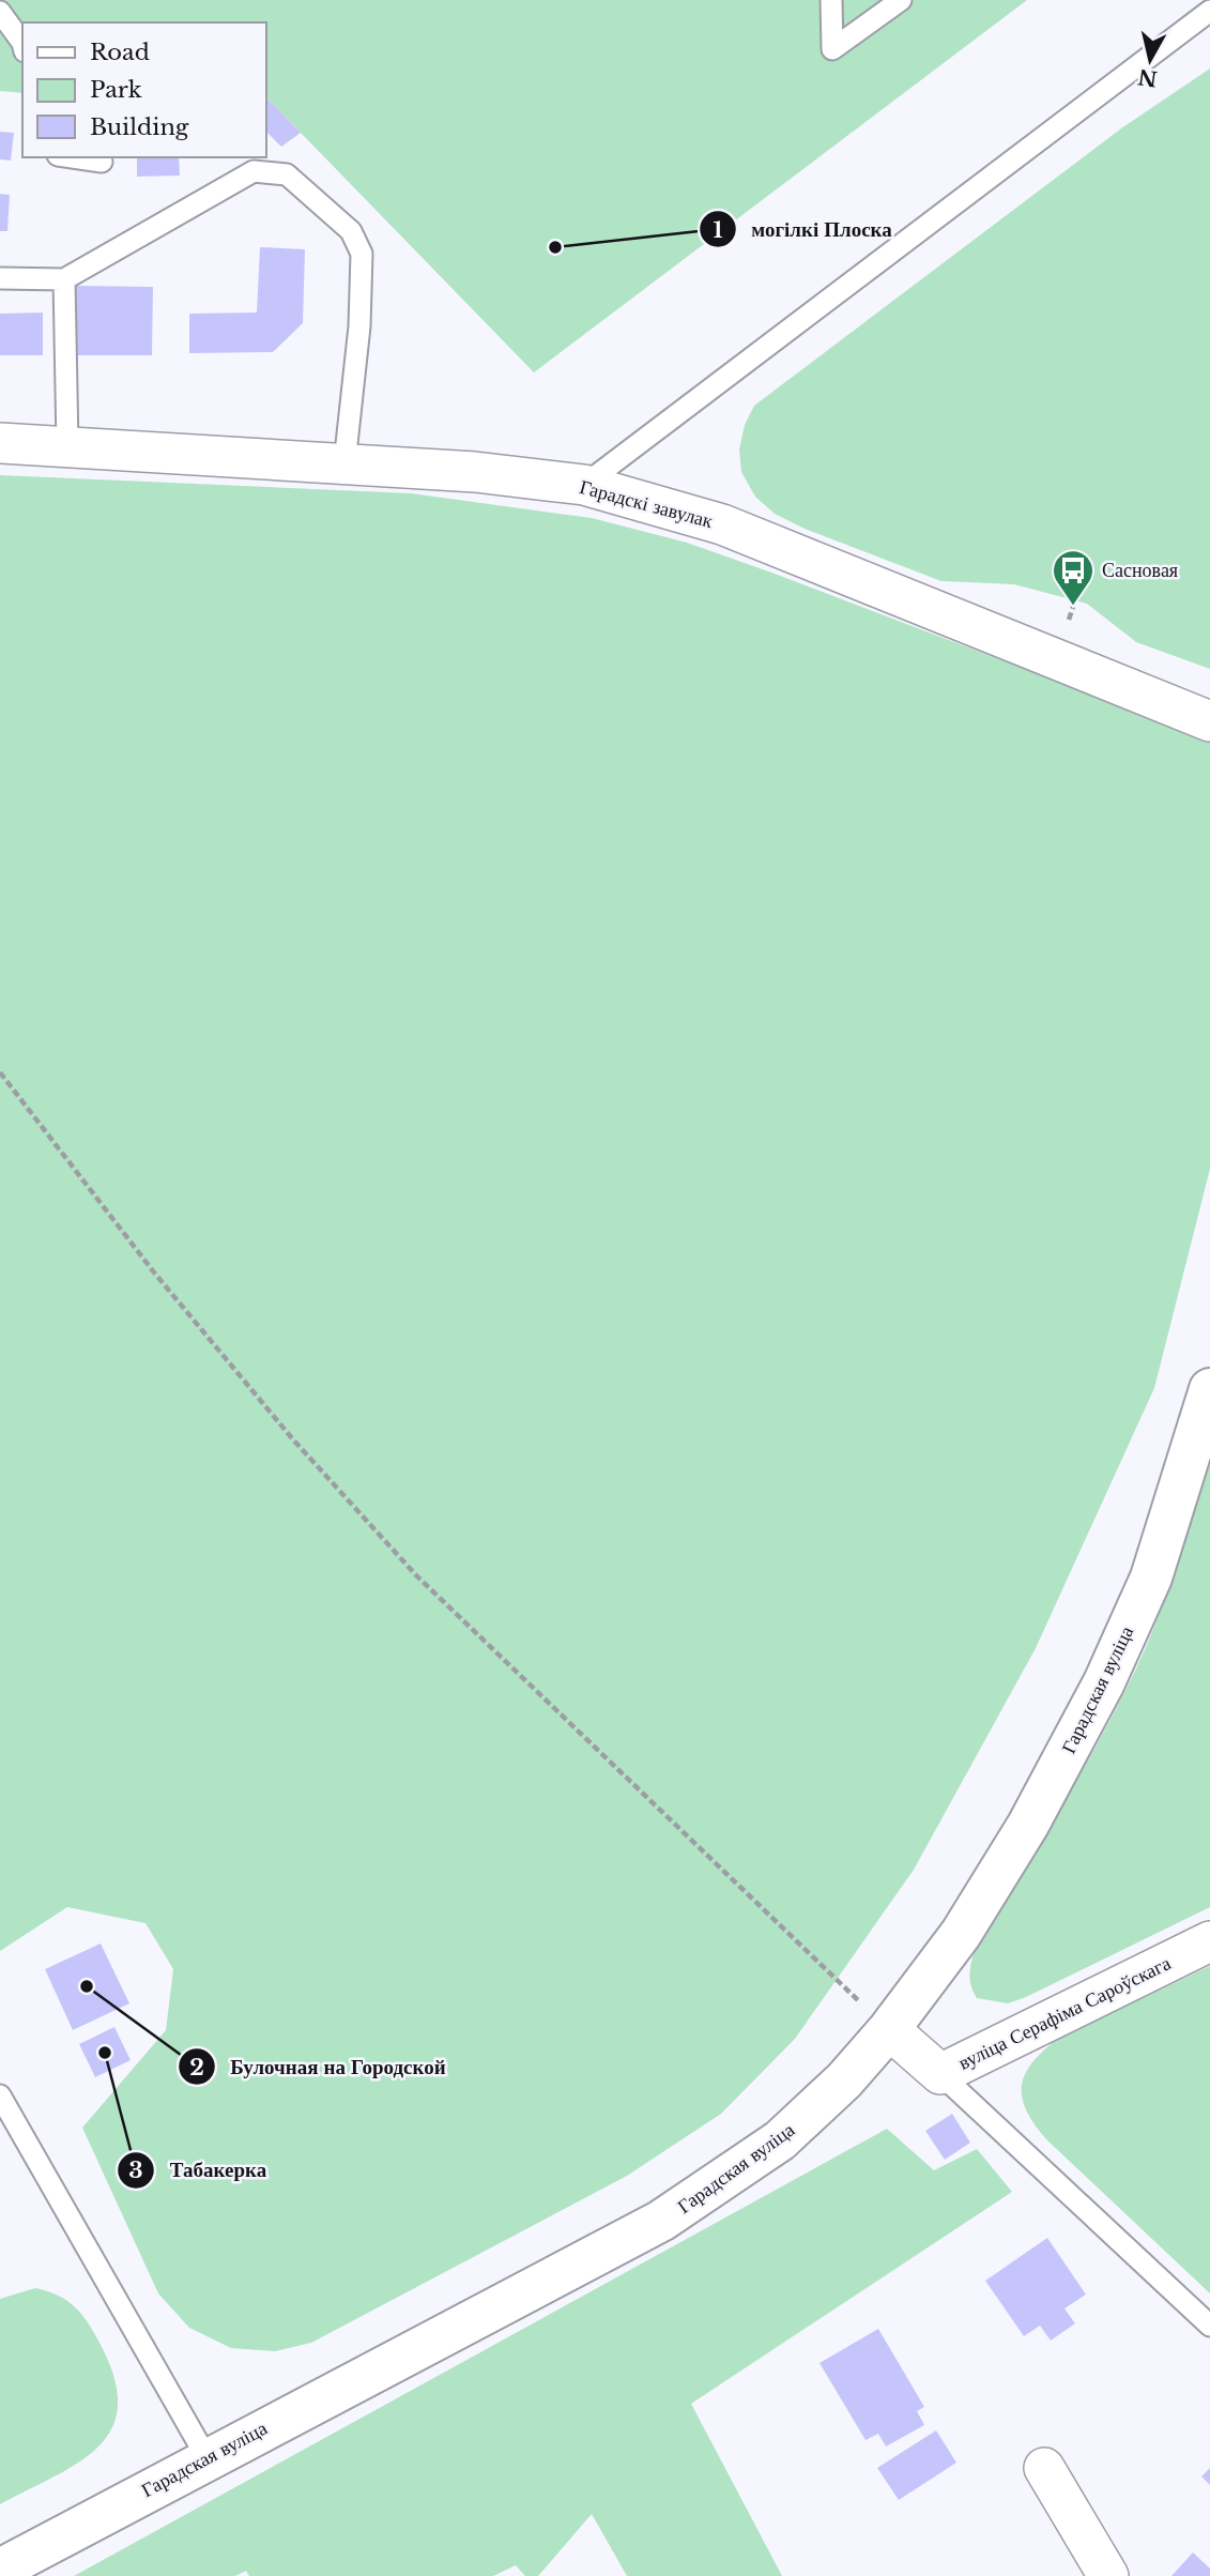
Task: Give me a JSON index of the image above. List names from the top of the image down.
{
  "streets": {
    "main road": ["Гарадская вуліца"],
    "street": ["Гарадскі завулак", "вуліца Серафіма Сароўскага"]
  },
  "crossings": [
    ["Гарадская вуліца", "вуліца Серафіма Сароўскага"]
  ],
  "places": {
    "other": ["могілкі Плоска", "Булочная на Городской", "Табакерка"],
    "bus stop": ["Сасновая"]
  },
  "legend": ["Road", "Park", "Building"],
  "north": "bottom"
}
